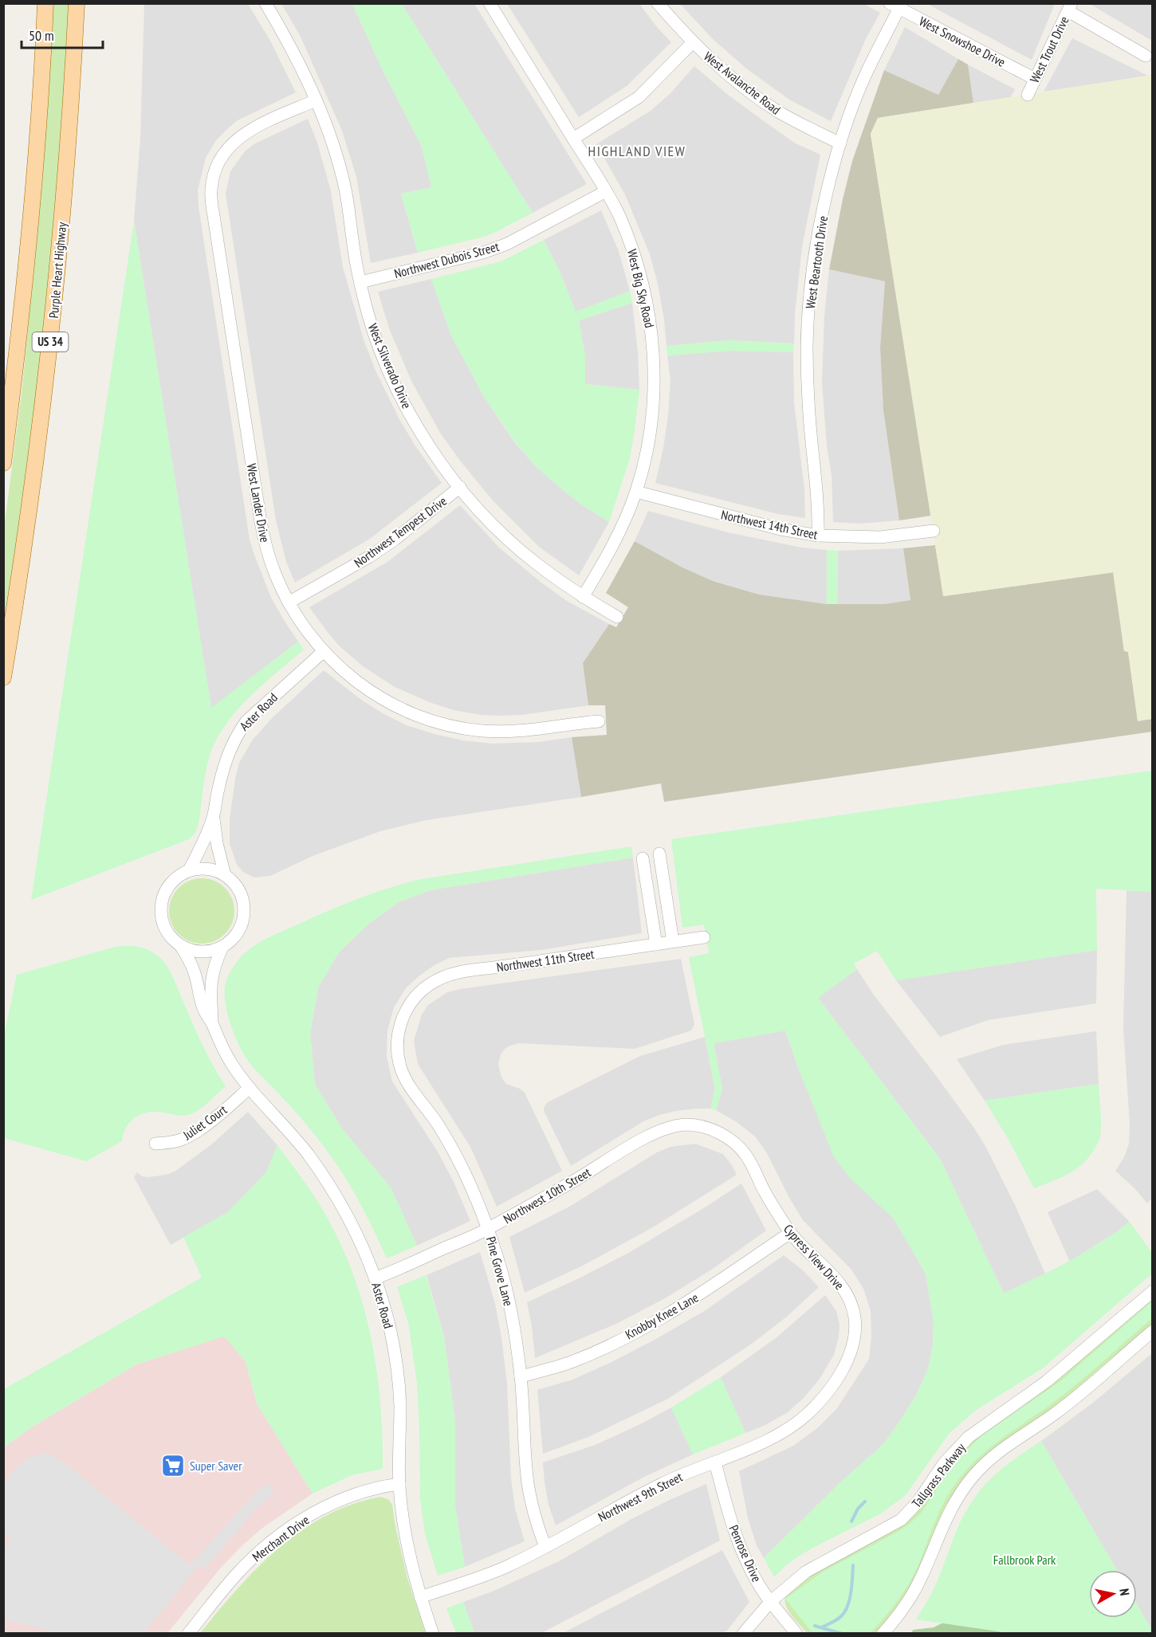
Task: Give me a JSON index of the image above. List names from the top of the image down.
{
  "streets": {
    "main road": ["Purple Heart Highway", "US 34"],
    "street": [
      "West Snowshoe Drive",
      "West Trout Drive",
      "West Avalanche Road",
      "Northwest Dubois Street",
      "West Beartooth Drive",
      "West Big Sky Road",
      "West Silverado Drive",
      "West Lander Drive",
      "Northwest 14th Street",
      "Northwest Tempest Drive",
      "Aster Road",
      "Northwest 11th Street",
      "Juliet Court",
      "Northwest 10th Street",
      "Cypress View Drive",
      "Pine Grove Lane",
      "Knobby Knee Lane",
      "Tallgrass Parkway",
      "Northwest 9th Street",
      "Merchant Drive",
      "Penrose Drive"
    ]
  },
  "crossings": [
    ["West Snowshoe Drive", "West Trout Drive"],
    ["West Snowshoe Drive", "West Beartooth Drive"],
    ["West Avalanche Road", "West Beartooth Drive"],
    ["Northwest Dubois Street", "West Big Sky Road"],
    ["Northwest Dubois Street", "West Silverado Drive"],
    ["West Beartooth Drive", "Northwest 14th Street"],
    ["West Big Sky Road", "West Silverado Drive"],
    ["West Big Sky Road", "Northwest 14th Street"],
    ["West Silverado Drive", "West Lander Drive"],
    ["West Silverado Drive", "Northwest Tempest Drive"],
    ["West Lander Drive", "Northwest Tempest Drive"],
    ["West Lander Drive", "Aster Road"],
    ["Aster Road", "Juliet Court"],
    ["Aster Road", "Northwest 10th Street"],
    ["Aster Road", "Northwest 9th Street"],
    ["Aster Road", "Merchant Drive"],
    ["Northwest 11th Street", "Pine Grove Lane"],
    ["Northwest 10th Street", "Cypress View Drive"],
    ["Northwest 10th Street", "Pine Grove Lane"],
    ["Cypress View Drive", "Knobby Knee Lane"],
    ["Cypress View Drive", "Northwest 9th Street"],
    ["Pine Grove Lane", "Knobby Knee Lane"],
    ["Pine Grove Lane", "Northwest 9th Street"],
    ["Tallgrass Parkway", "Penrose Drive"],
    ["Northwest 9th Street", "Penrose Drive"]
  ],
  "districts": ["HIGHLAND VIEW"],
  "parks": ["Fallbrook Park"],
  "places": {
    "supermarket": ["Super Saver"]
  },
  "scale_bar": "50 m",
  "north": "right"
}
